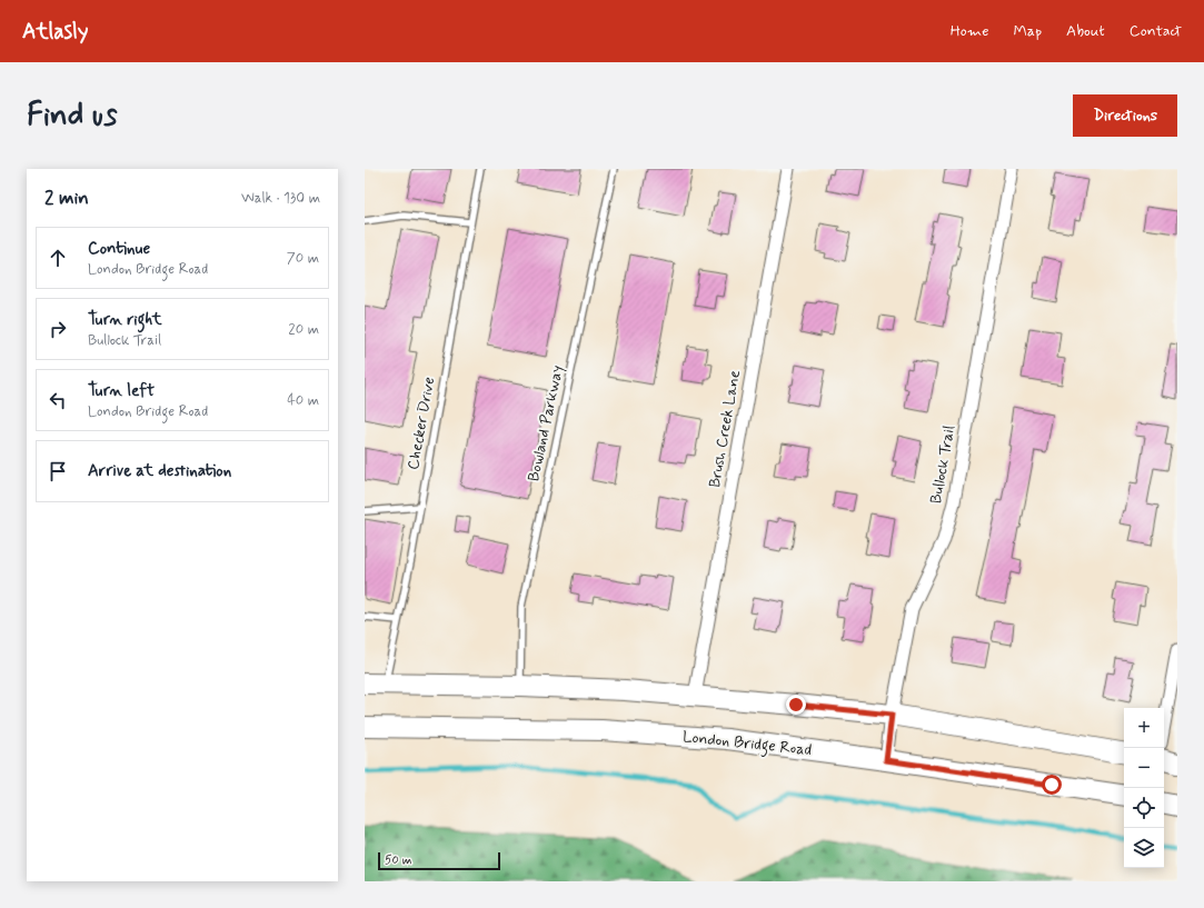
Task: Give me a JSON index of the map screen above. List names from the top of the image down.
{
  "streets": {
    "main road": ["London Bridge Road"],
    "street": ["Brush Creek Lane", "Bullock Trail"],
    "lane": ["Checker Drive", "Bowland Parkway"]
  },
  "crossings": [
    ["Bullock Trail", "London Bridge Road"]
  ],
  "scale_bar": "50 m",
  "page": {
    "header": "Atlasly",
    "nav": [
      "Home",
      "Map",
      "About",
      "Contact"
    ],
    "buttons": "Directions",
    "title": "Find us",
    "heading": ["2 min", "Walk · 130 m"],
    "list": [
      ["Continue", "London Bridge Road", "70 m"],
      ["Turn right", "Bullock Trail", "20 m"],
      ["Turn left", "London Bridge Road", "40 m"],
      "Arrive at destination"
    ],
    "map_buttons": ["+", "−"],
    "scale": "50 m"
  }
}
